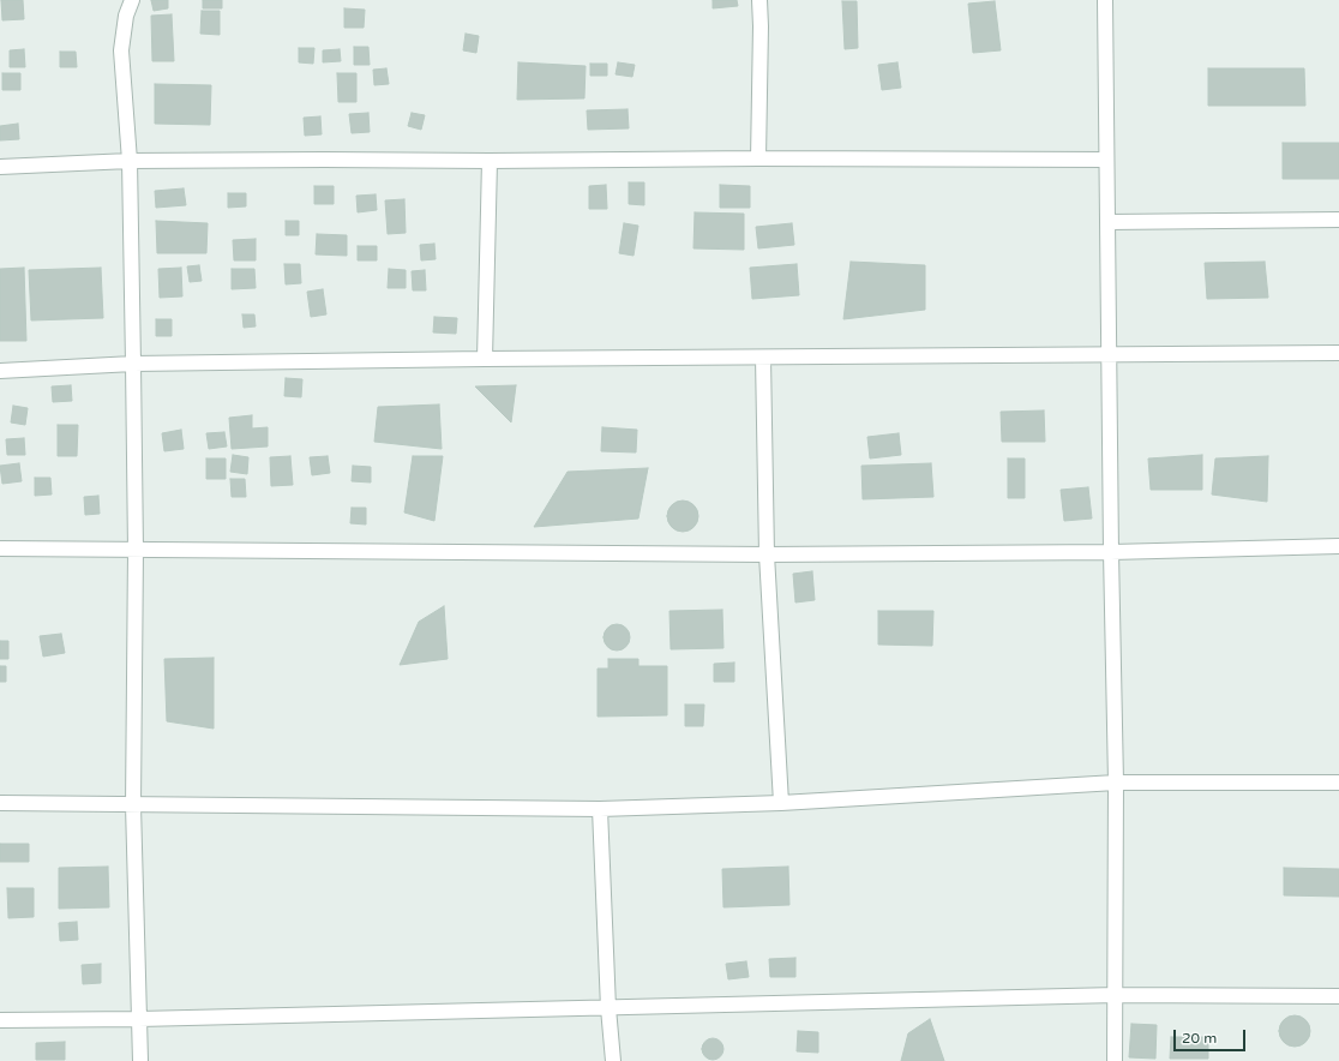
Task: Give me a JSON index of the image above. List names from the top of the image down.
{
  "scale_bar": "20 m"
}
